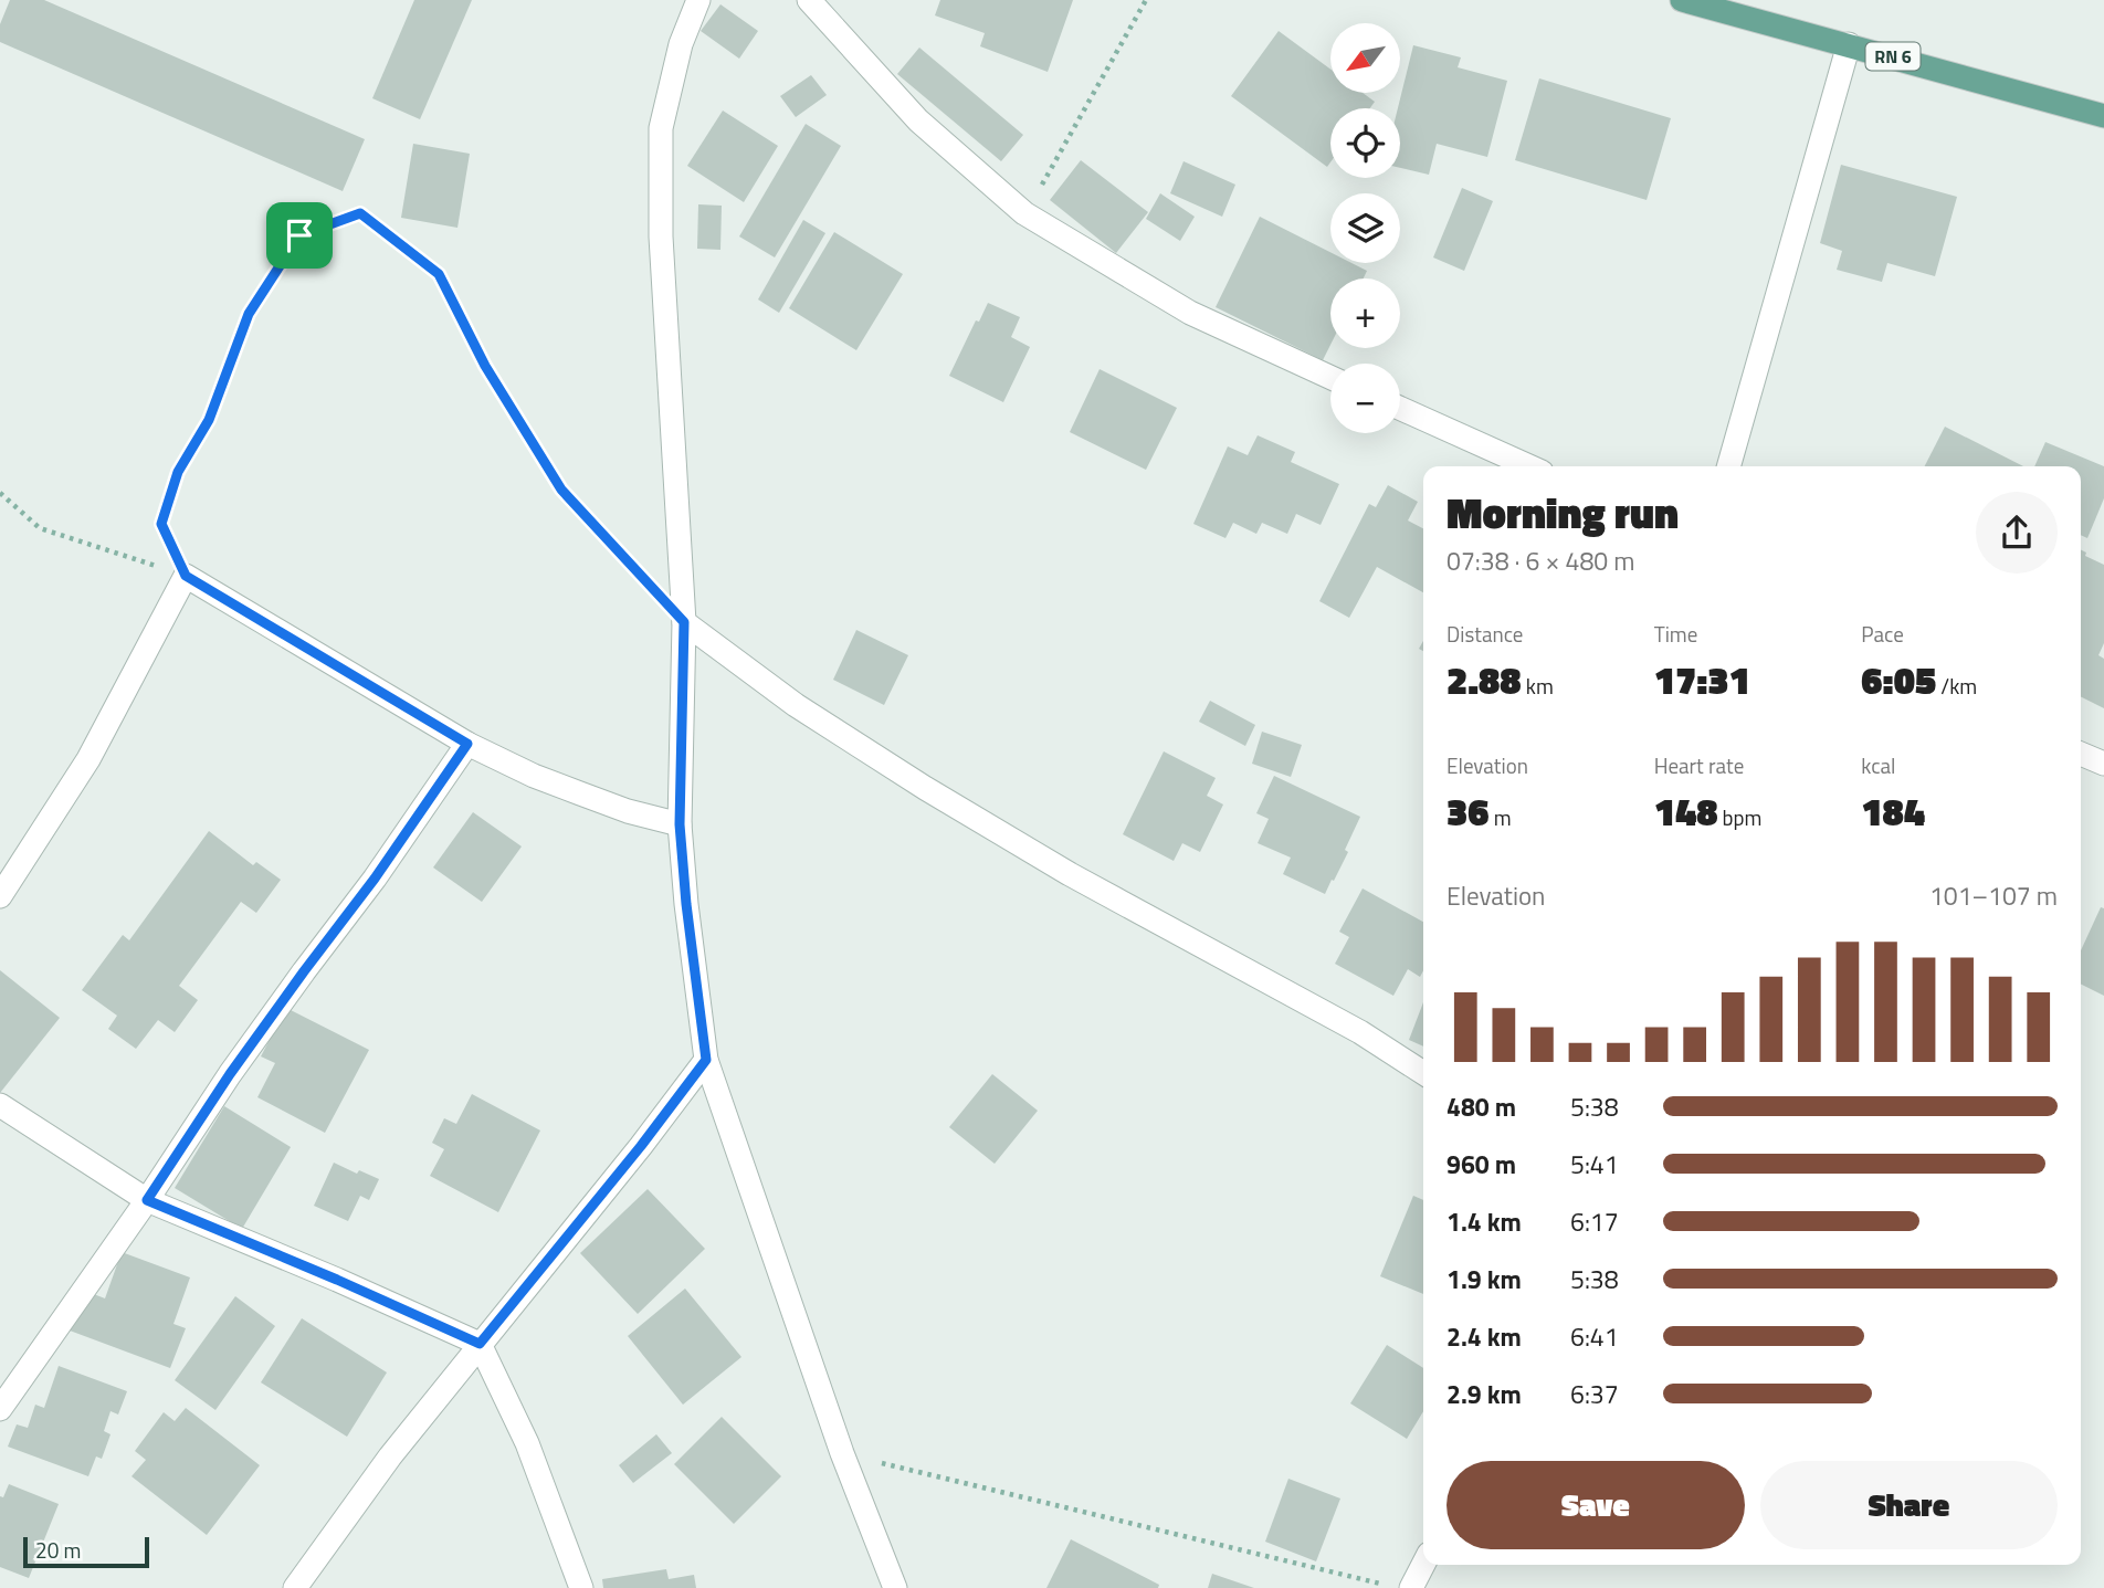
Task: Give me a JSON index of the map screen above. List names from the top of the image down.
{
  "streets": {
    "main road": ["RN 6"]
  },
  "scale_bar": "20 m",
  "north": "bottom left",
  "page": {
    "map_buttons": ["+", "−"],
    "heading": ["Morning run", "07:38 · 6 × 480 m"],
    "stats": [
      ["Distance", "2.88 km"],
      ["Time", "17:31"],
      ["Pace", "6:05 /km"],
      ["Elevation", "36 m"],
      ["Heart rate", "148 bpm"],
      ["kcal", "184"]
    ],
    "chart": ["Elevation", "101–107 m"],
    "list": [
      {
        "name": "480 m",
        "note": "5:38"
      },
      {
        "name": "960 m",
        "note": "5:41"
      },
      {
        "name": "1.4 km",
        "note": "6:17"
      },
      {
        "name": "1.9 km",
        "note": "5:38"
      },
      {
        "name": "2.4 km",
        "note": "6:41"
      },
      {
        "name": "2.9 km",
        "note": "6:37"
      }
    ],
    "buttons": ["Save", "Share"],
    "scale": "20 m"
  }
}
